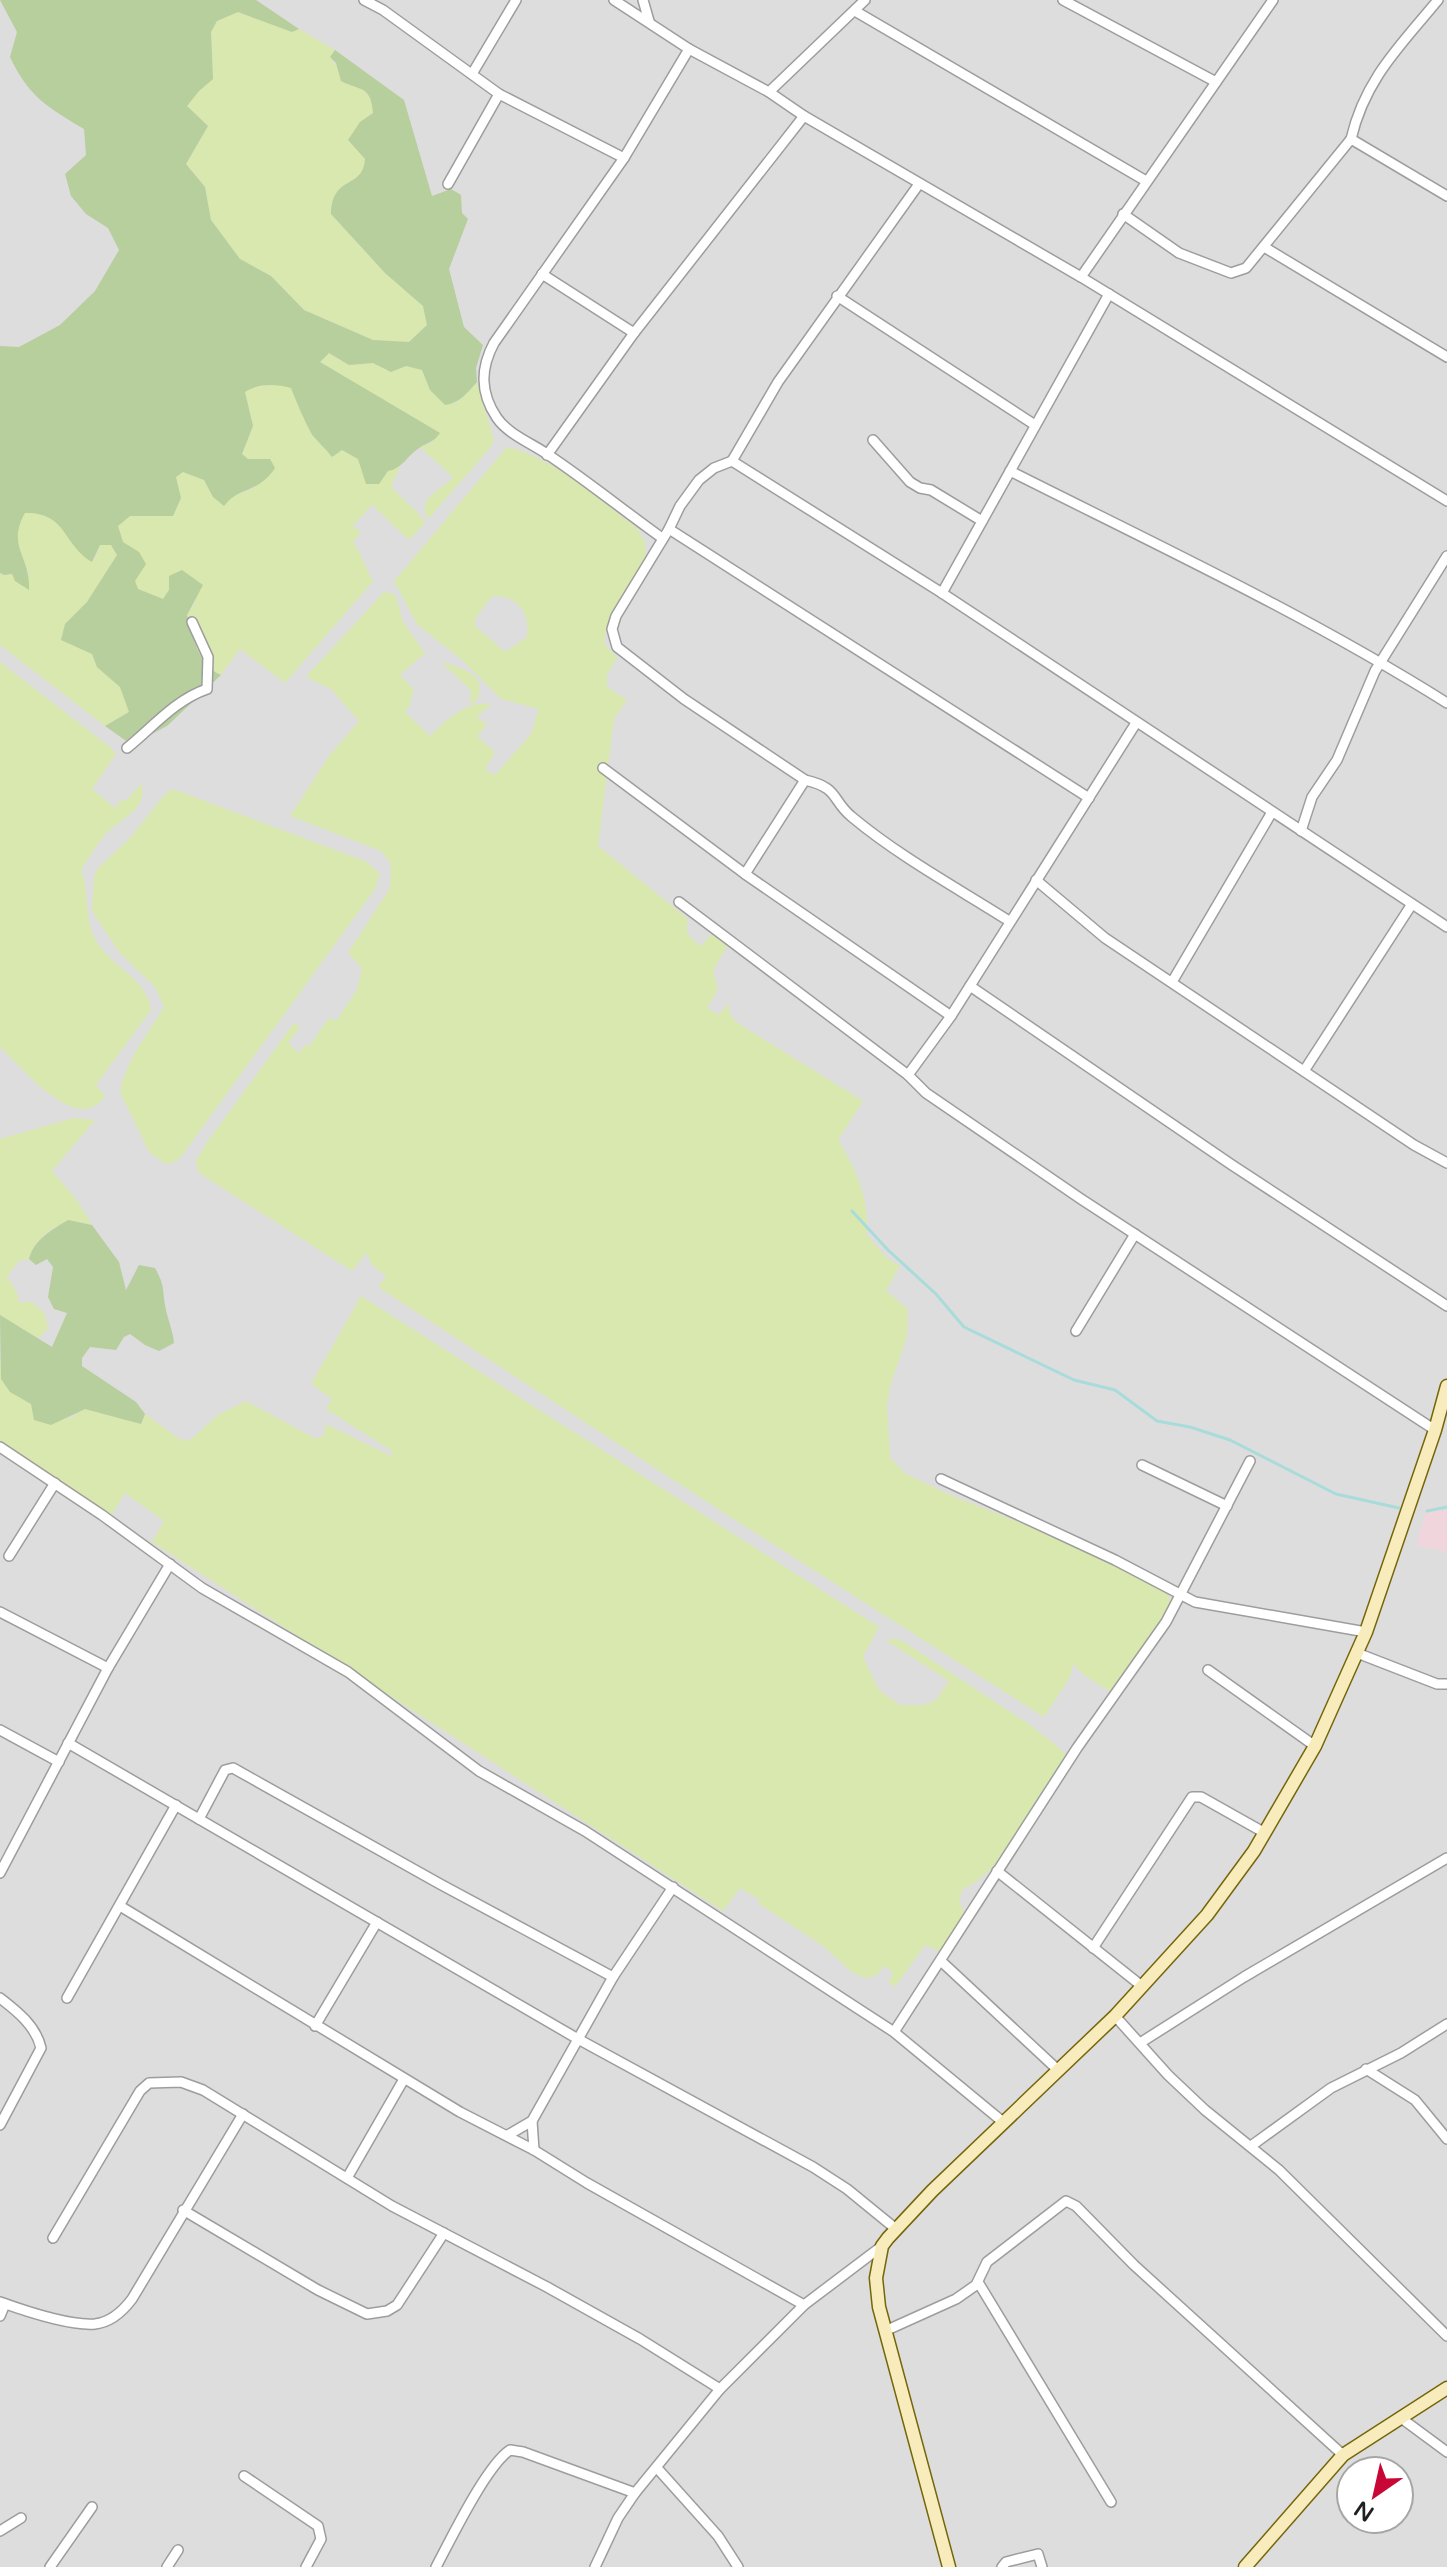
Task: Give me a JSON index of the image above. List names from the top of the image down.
{
  "north": "bottom left"
}
